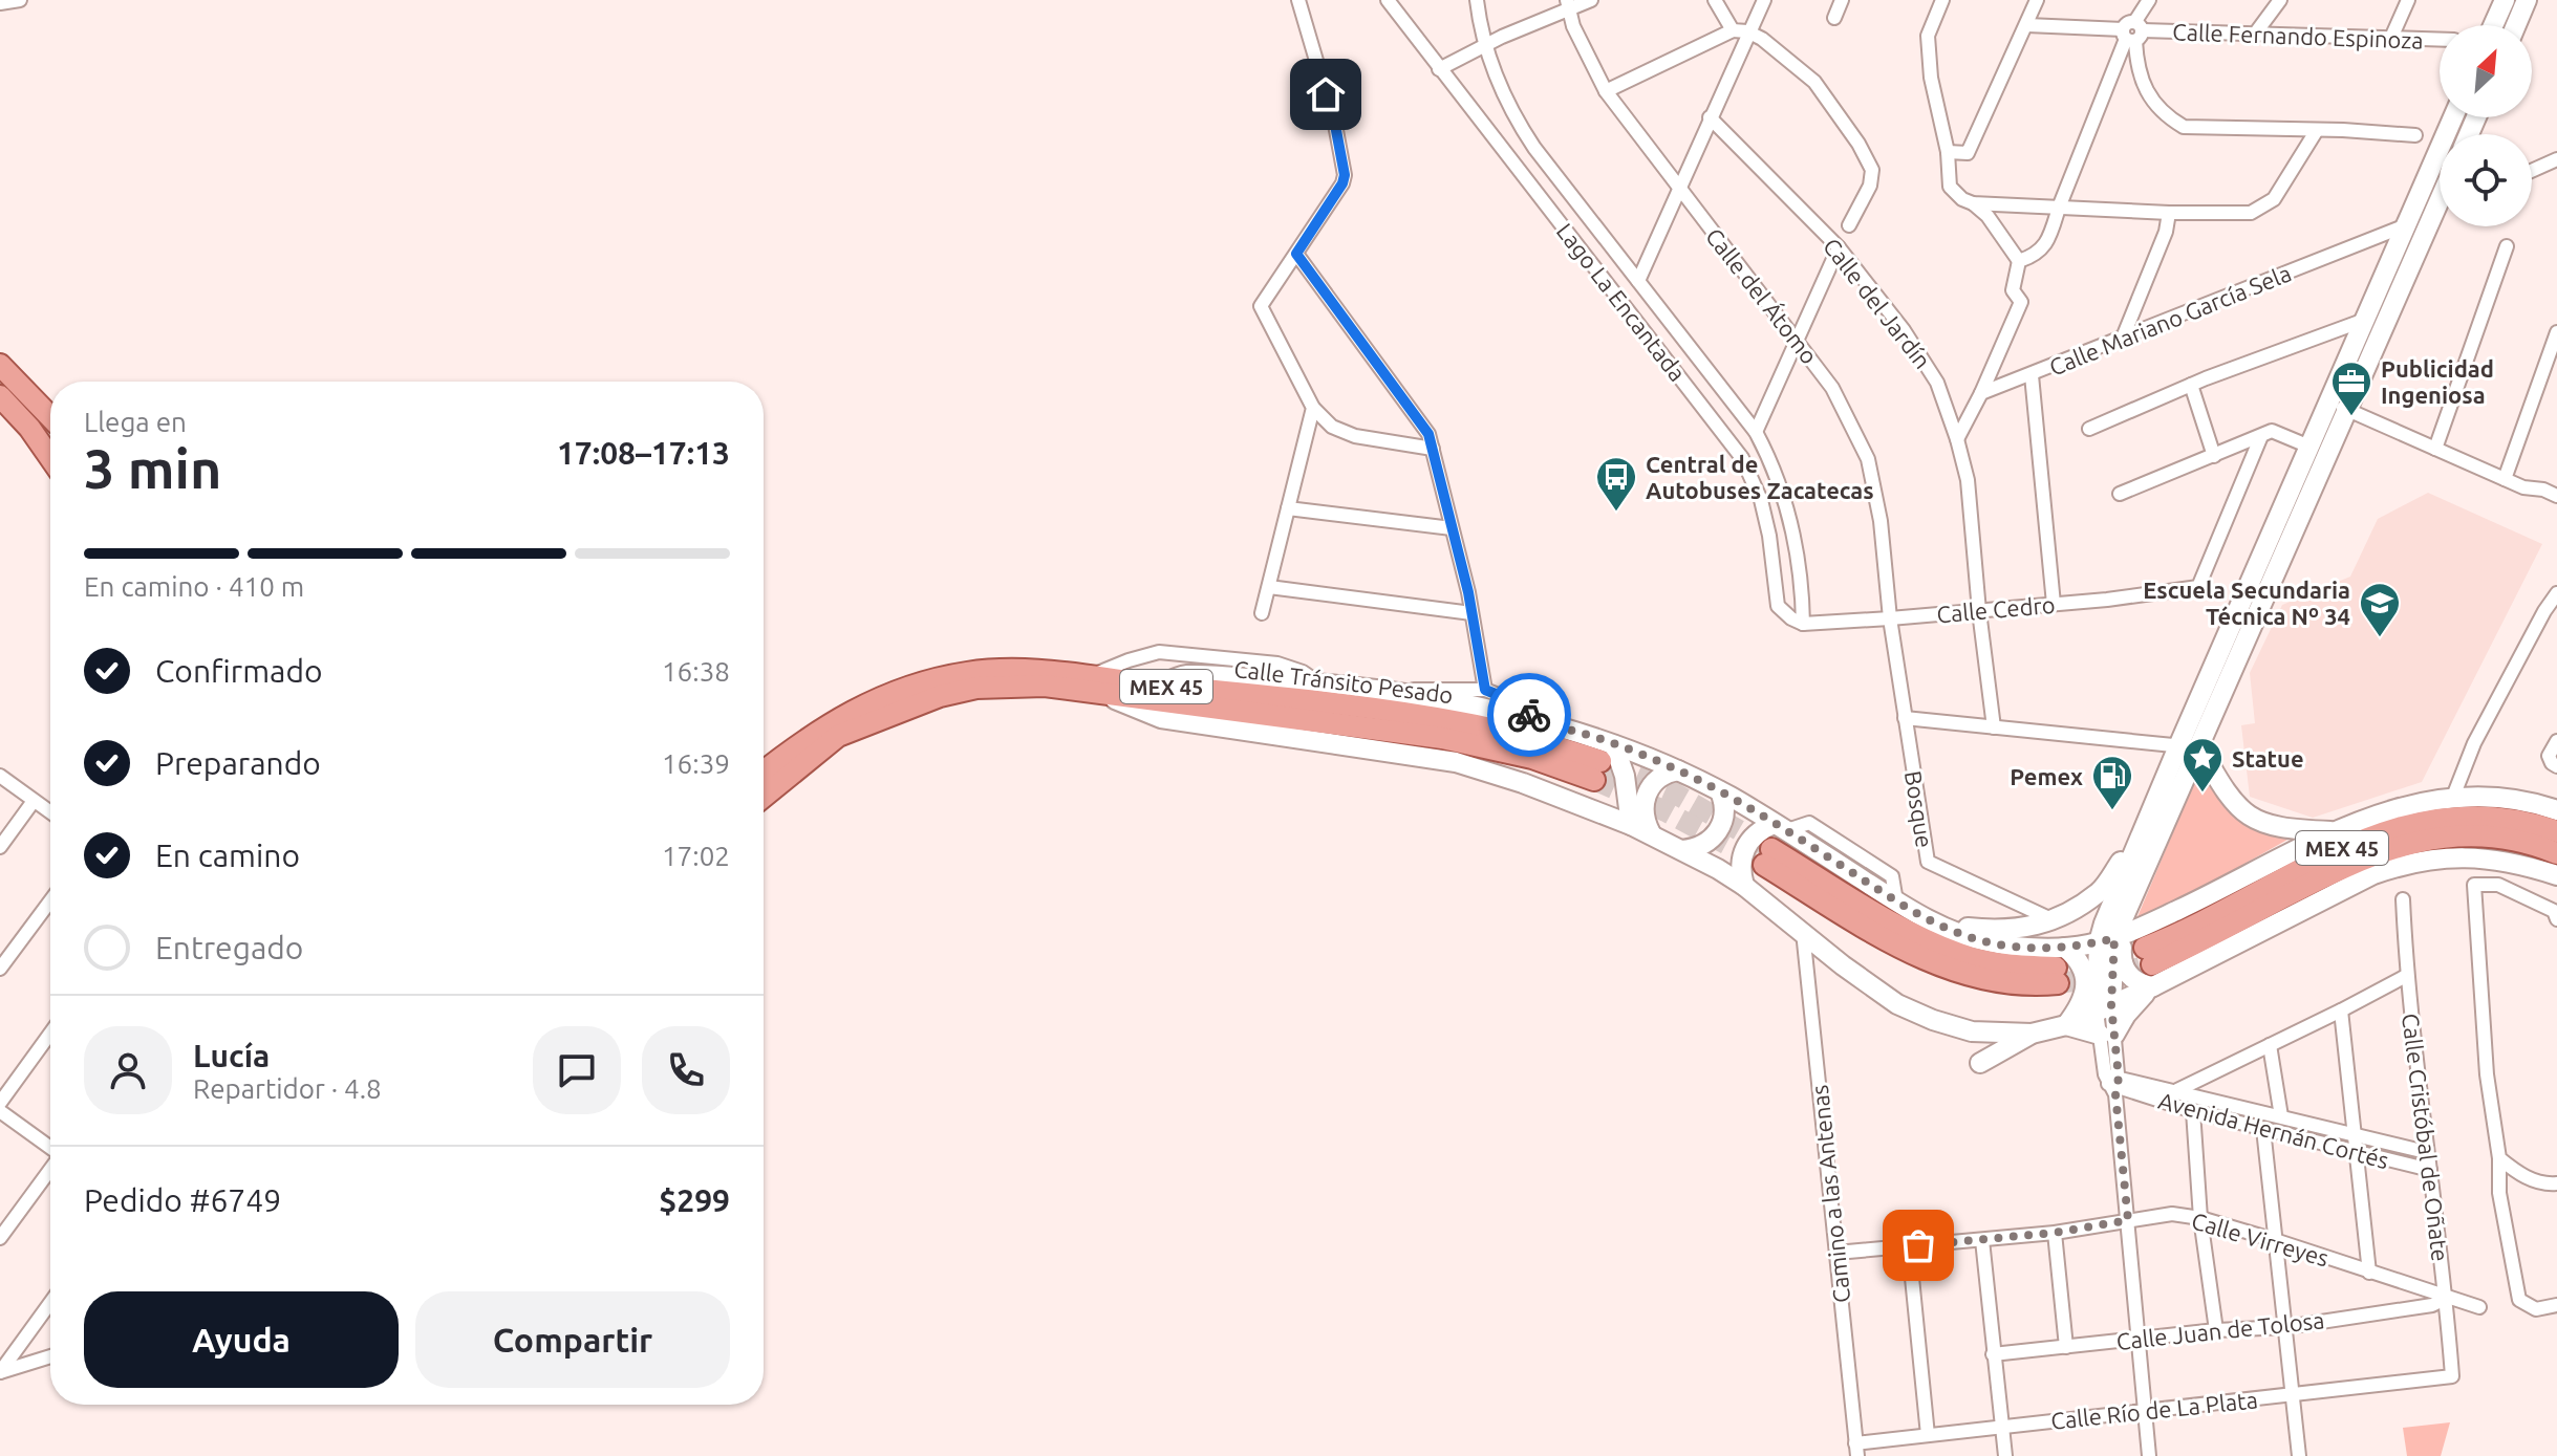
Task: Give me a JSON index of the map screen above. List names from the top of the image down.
{
  "streets": {
    "main road": ["Calle Tránsito Pesado", "MEX 45"],
    "street": [
      "Calle Fernando Espinoza",
      "Calle del Átomo",
      "Lago La Encantada",
      "Calle del Jardín",
      "Calle Mariano García Sela",
      "Calle Cedro",
      "Bosque",
      "Avenida Hernán Cortés",
      "Calle Cristóbal de Oñate",
      "Camino a las Antenas",
      "Calle Virreyes",
      "Calle Juan de Tolosa",
      "Calle Río de La Plata"
    ]
  },
  "crossings": [
    ["Calle del Átomo", "Calle Cedro"],
    ["Calle del Átomo", "Bosque"],
    ["Lago La Encantada", "Calle Cedro"],
    ["Calle del Jardín", "Calle Cedro"],
    ["Calle Cedro", "Bosque"],
    ["Avenida Hernán Cortés", "Calle Cristóbal de Oñate"],
    ["Calle Cristóbal de Oñate", "Calle Virreyes"],
    ["Calle Cristóbal de Oñate", "Calle Juan de Tolosa"],
    ["Calle Cristóbal de Oñate", "Calle Río de La Plata"],
    ["Camino a las Antenas", "Calle Virreyes"],
    ["Camino a las Antenas", "Calle Río de La Plata"],
    ["Calle Virreyes", "Calle Juan de Tolosa"]
  ],
  "places": {
    "office": ["Publicidad Ingeniosa"],
    "bus stop": ["Central de Autobuses Zacatecas"],
    "school or university": ["Escuela Secundaria Técnica Nº 34"],
    "place": ["Statue"],
    "fuel station": ["Pemex"]
  },
  "north": "top right",
  "page": {
    "heading": ["3 min", "Llega en", "17:08–17:13"],
    "panel": [
      "Lucía",
      "Repartidor · 4.8",
      "Pedido #6749",
      "$299"
    ],
    "bar": "En camino · 410 m",
    "list": [
      ["Confirmado", "16:38"],
      ["Preparando", "16:39"],
      ["En camino", "17:02"],
      "Entregado"
    ],
    "buttons": ["Ayuda", "Compartir"]
  }
}
